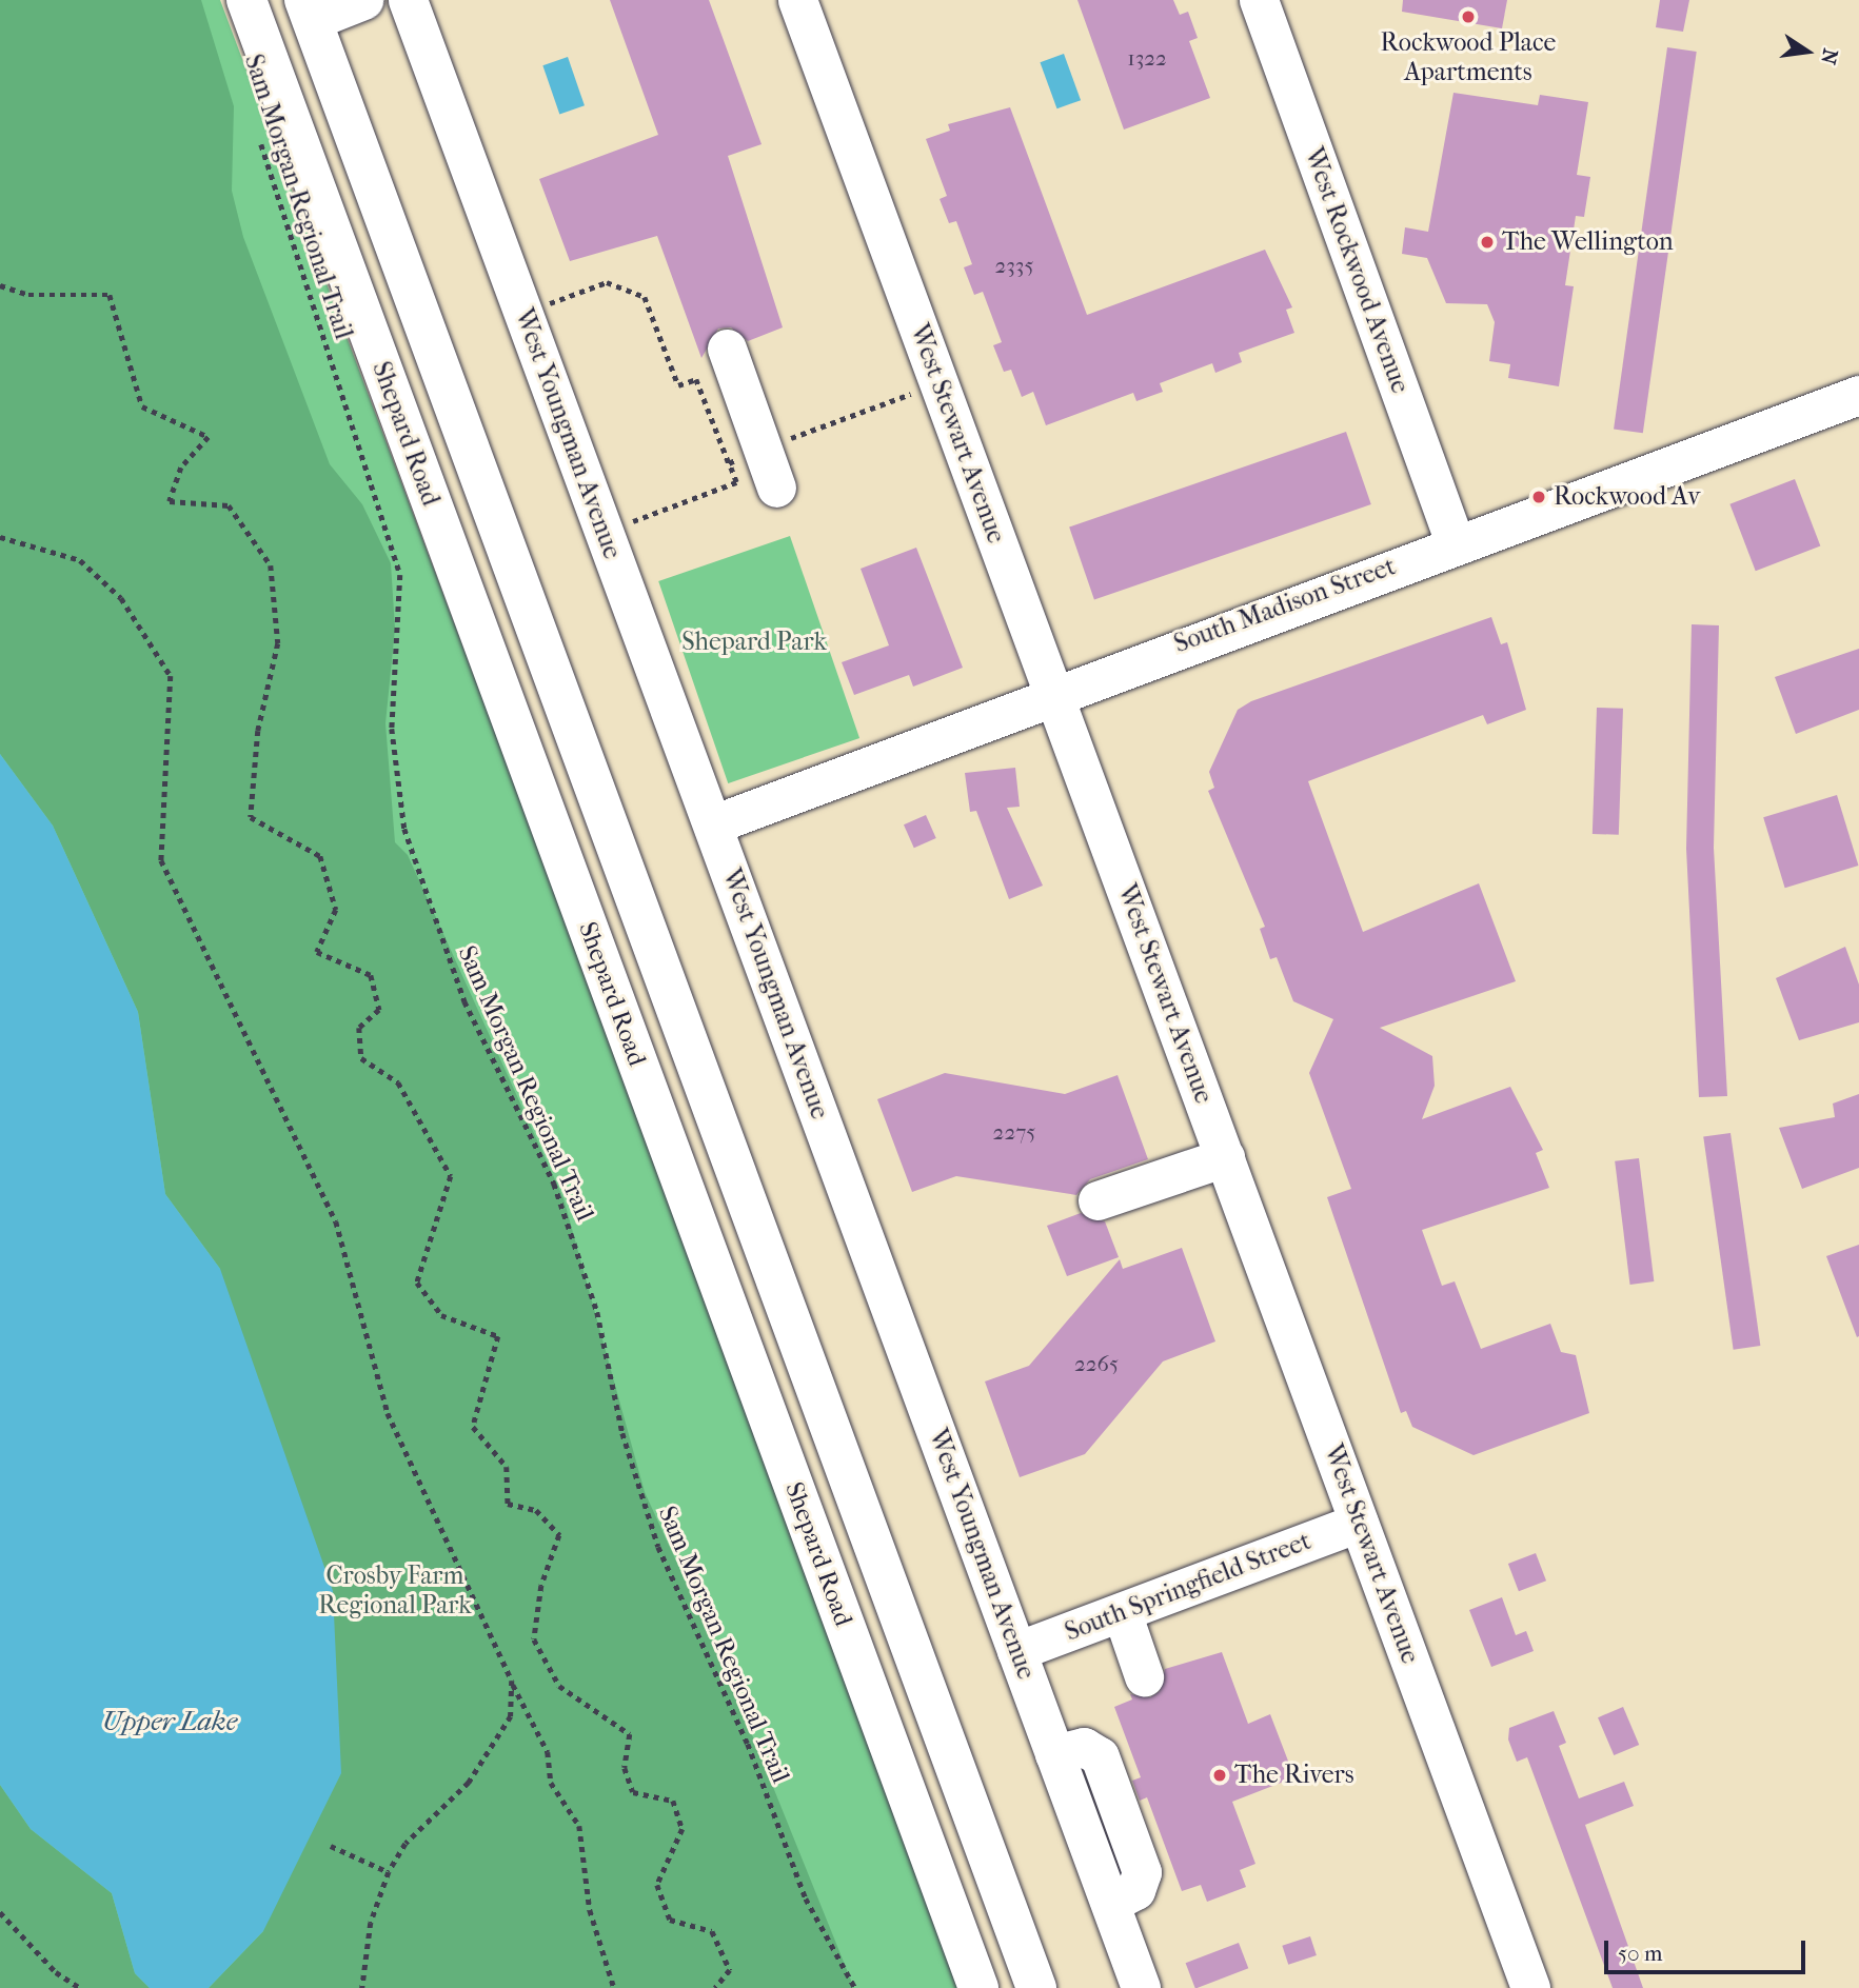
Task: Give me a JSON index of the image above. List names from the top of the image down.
{
  "streets": {
    "highway": ["Shepard Road"],
    "street": [
      "West Rockwood Avenue",
      "West Youngman Avenue",
      "West Stewart Avenue",
      "South Madison Street",
      "South Springfield Street"
    ],
    "path": ["Sam Morgan Regional Trail"]
  },
  "crossings": [
    ["West Rockwood Avenue", "South Madison Street"],
    ["West Youngman Avenue", "South Madison Street"],
    ["West Youngman Avenue", "South Springfield Street"],
    ["West Stewart Avenue", "South Madison Street"],
    ["West Stewart Avenue", "South Springfield Street"]
  ],
  "water": ["Upper Lake"],
  "parks": ["Shepard Park", "Crosby Farm Regional Park"],
  "places": [
    "Rockwood Place Apartments",
    "The Wellington",
    "Rockwood Av",
    "The Rivers"
  ],
  "house_numbers": [
    "1322",
    "2335",
    "2275",
    "2265"
  ],
  "scale_bar": "50 m",
  "north": "right"
}
